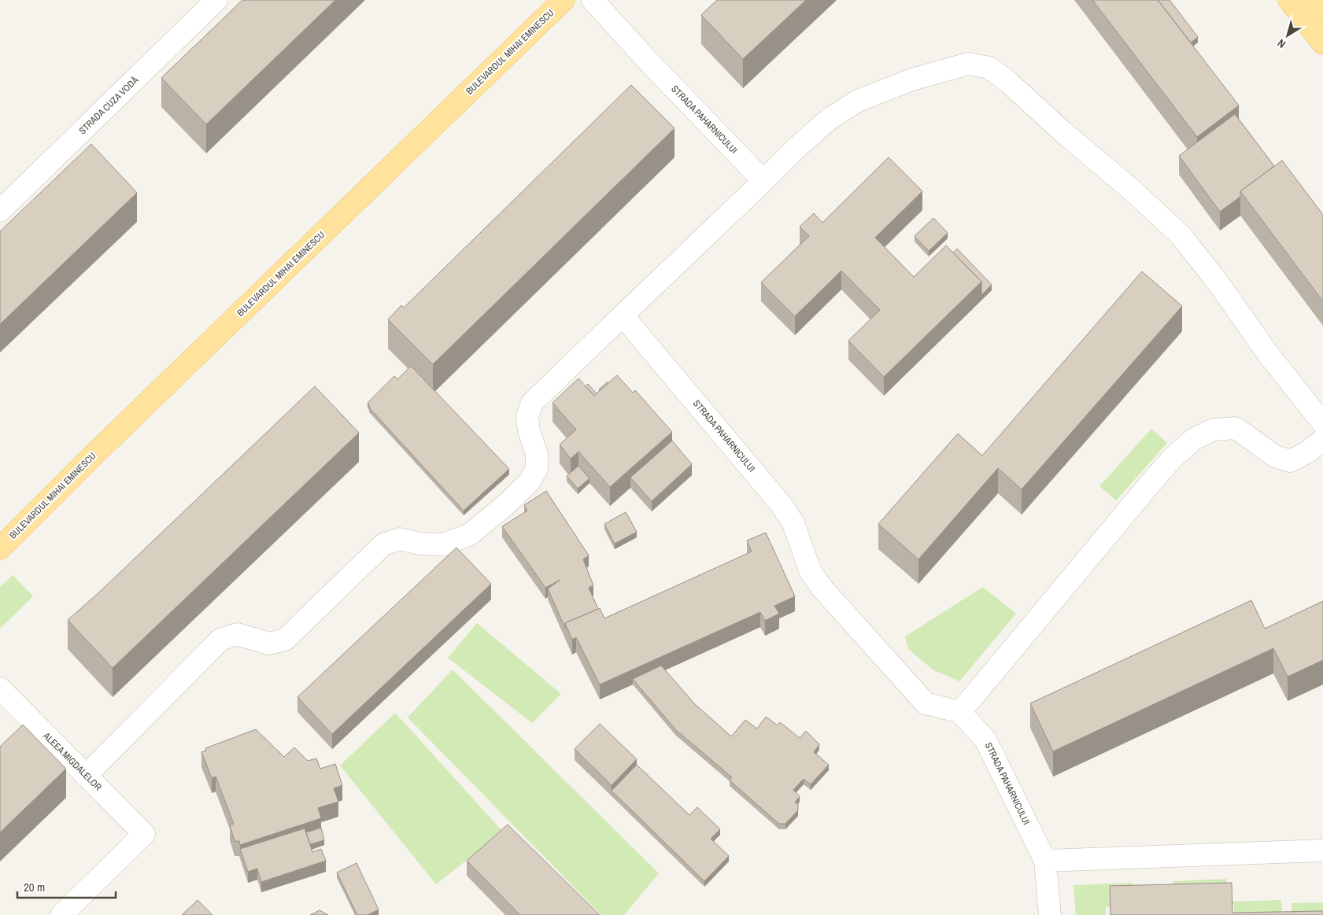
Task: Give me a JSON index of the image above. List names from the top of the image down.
{
  "streets": {
    "main road": ["BULEVARDUL MIHAI EMINESCU"],
    "street": ["STRADA CUZA VODĂ", "STRADA PAHARNICULUI", "ALEEA MIGDALELOR"]
  },
  "scale_bar": "20 m",
  "north": "bottom left"
}
